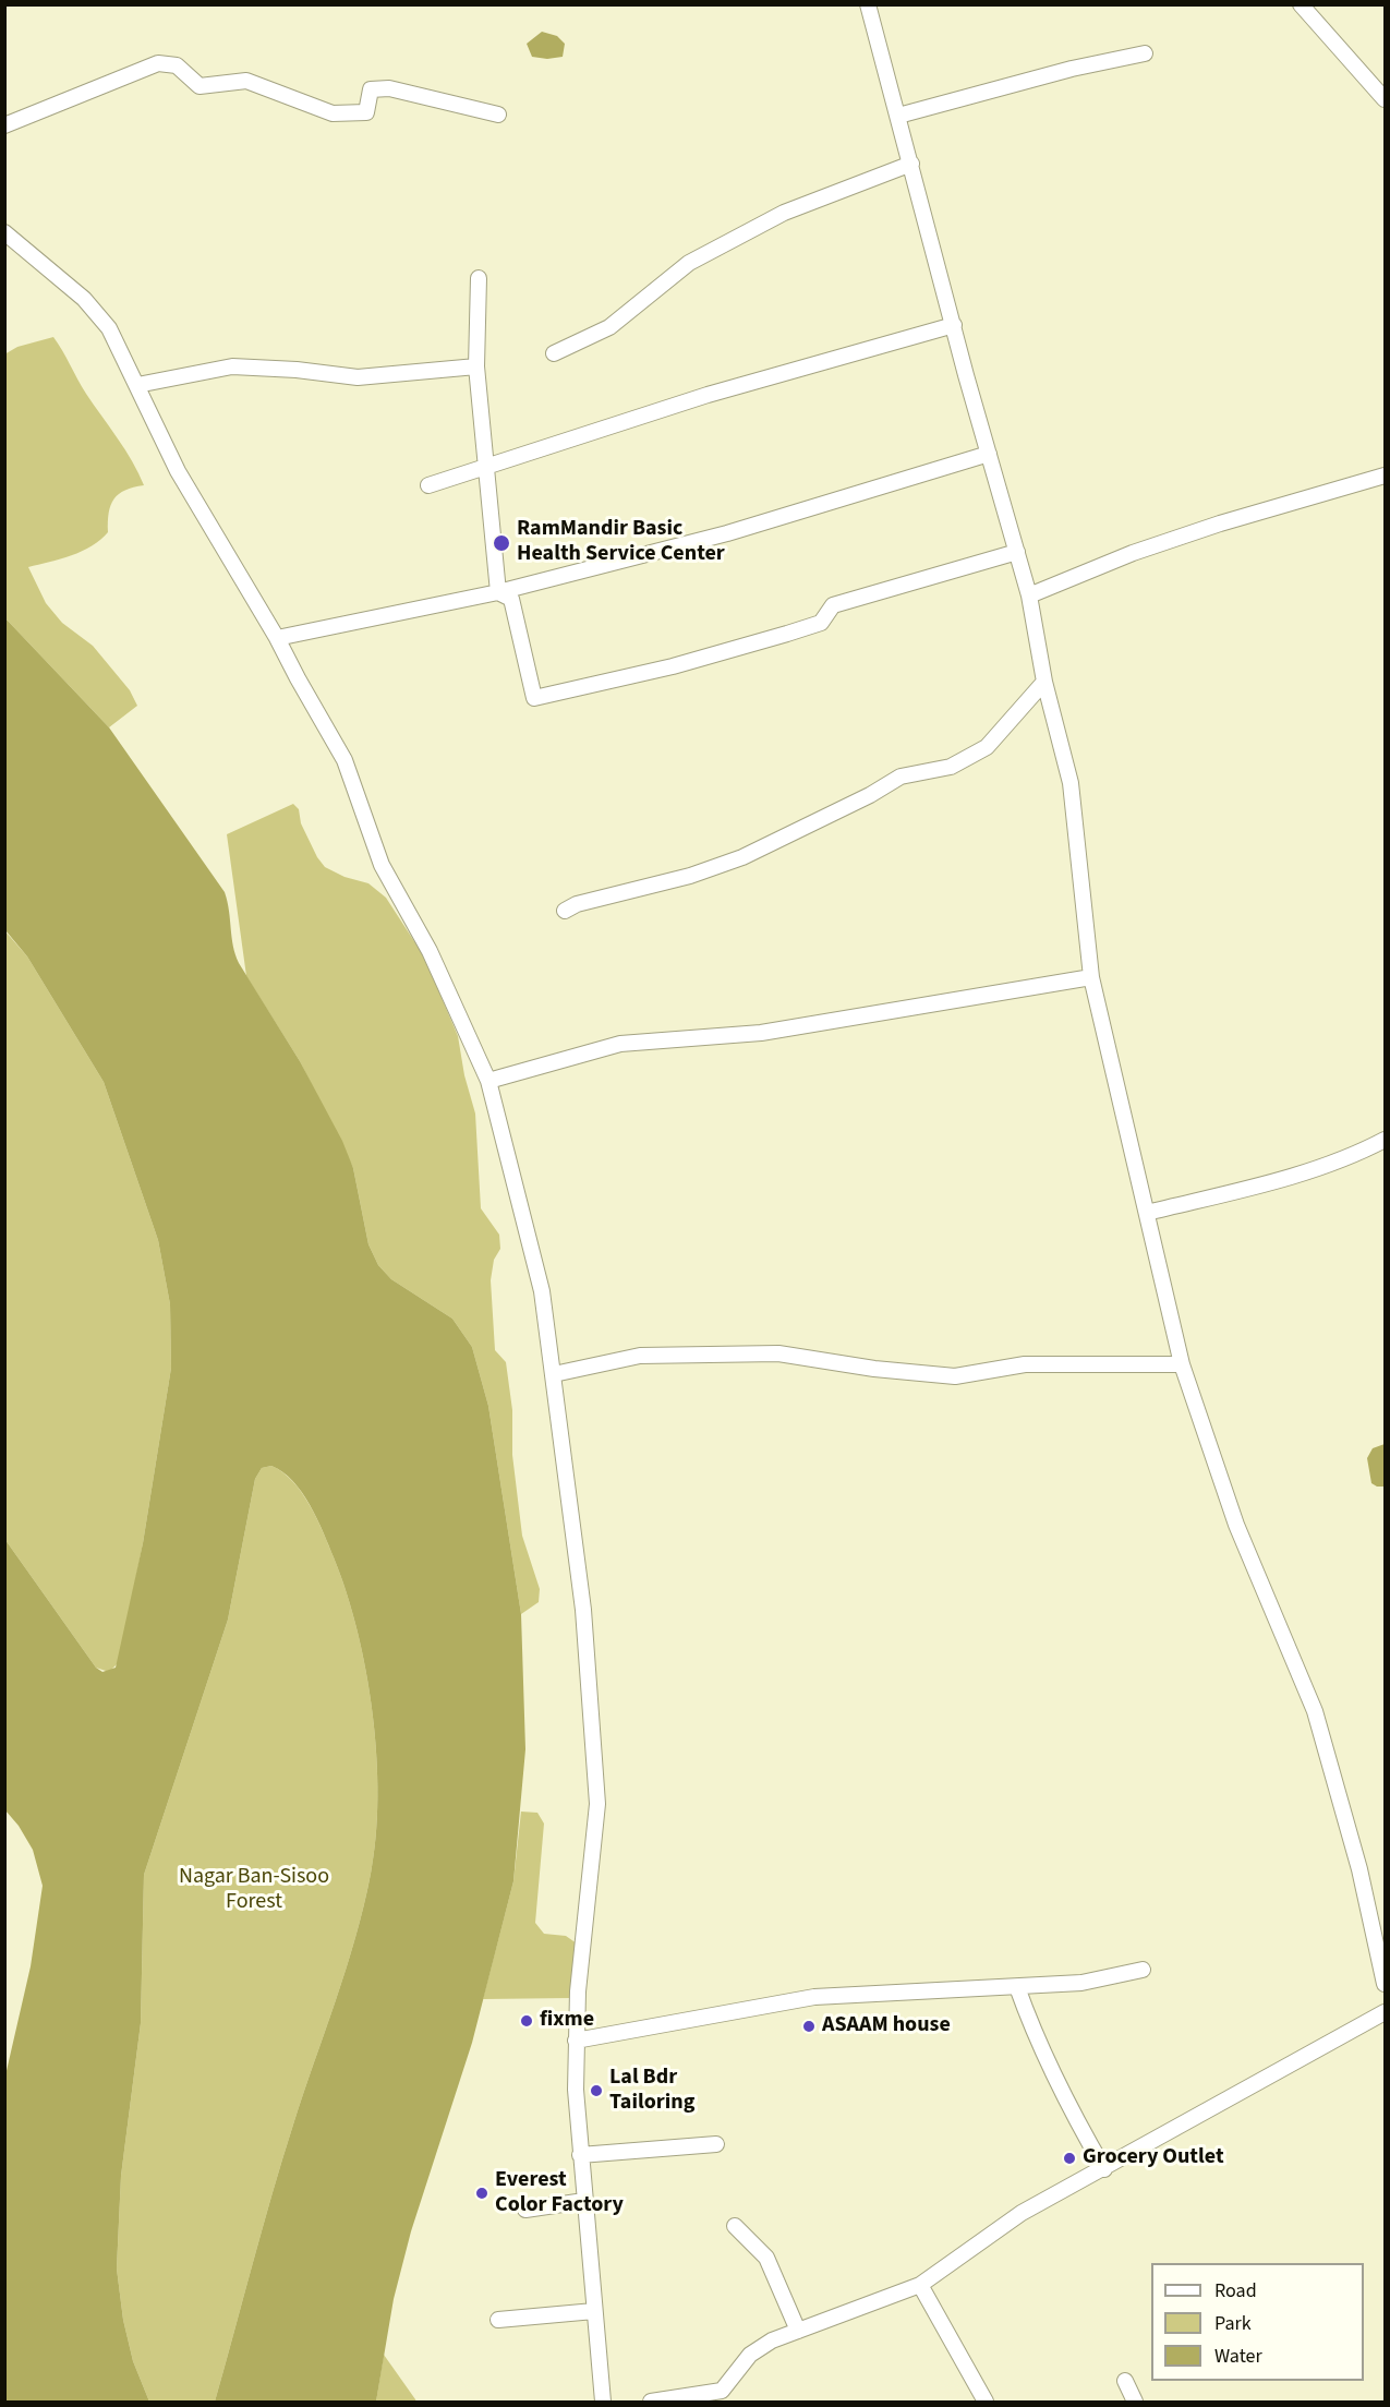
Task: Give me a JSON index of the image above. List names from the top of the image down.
{
  "parks": ["Nagar Ban-Sisoo Forest"],
  "places": [
    "RamMandir Basic Health Service Center",
    "fixme",
    "ASAAM house",
    "Lal Bdr Tailoring",
    "Grocery Outlet",
    "Everest Color Factory"
  ],
  "legend": ["Road", "Park", "Water"]
}
